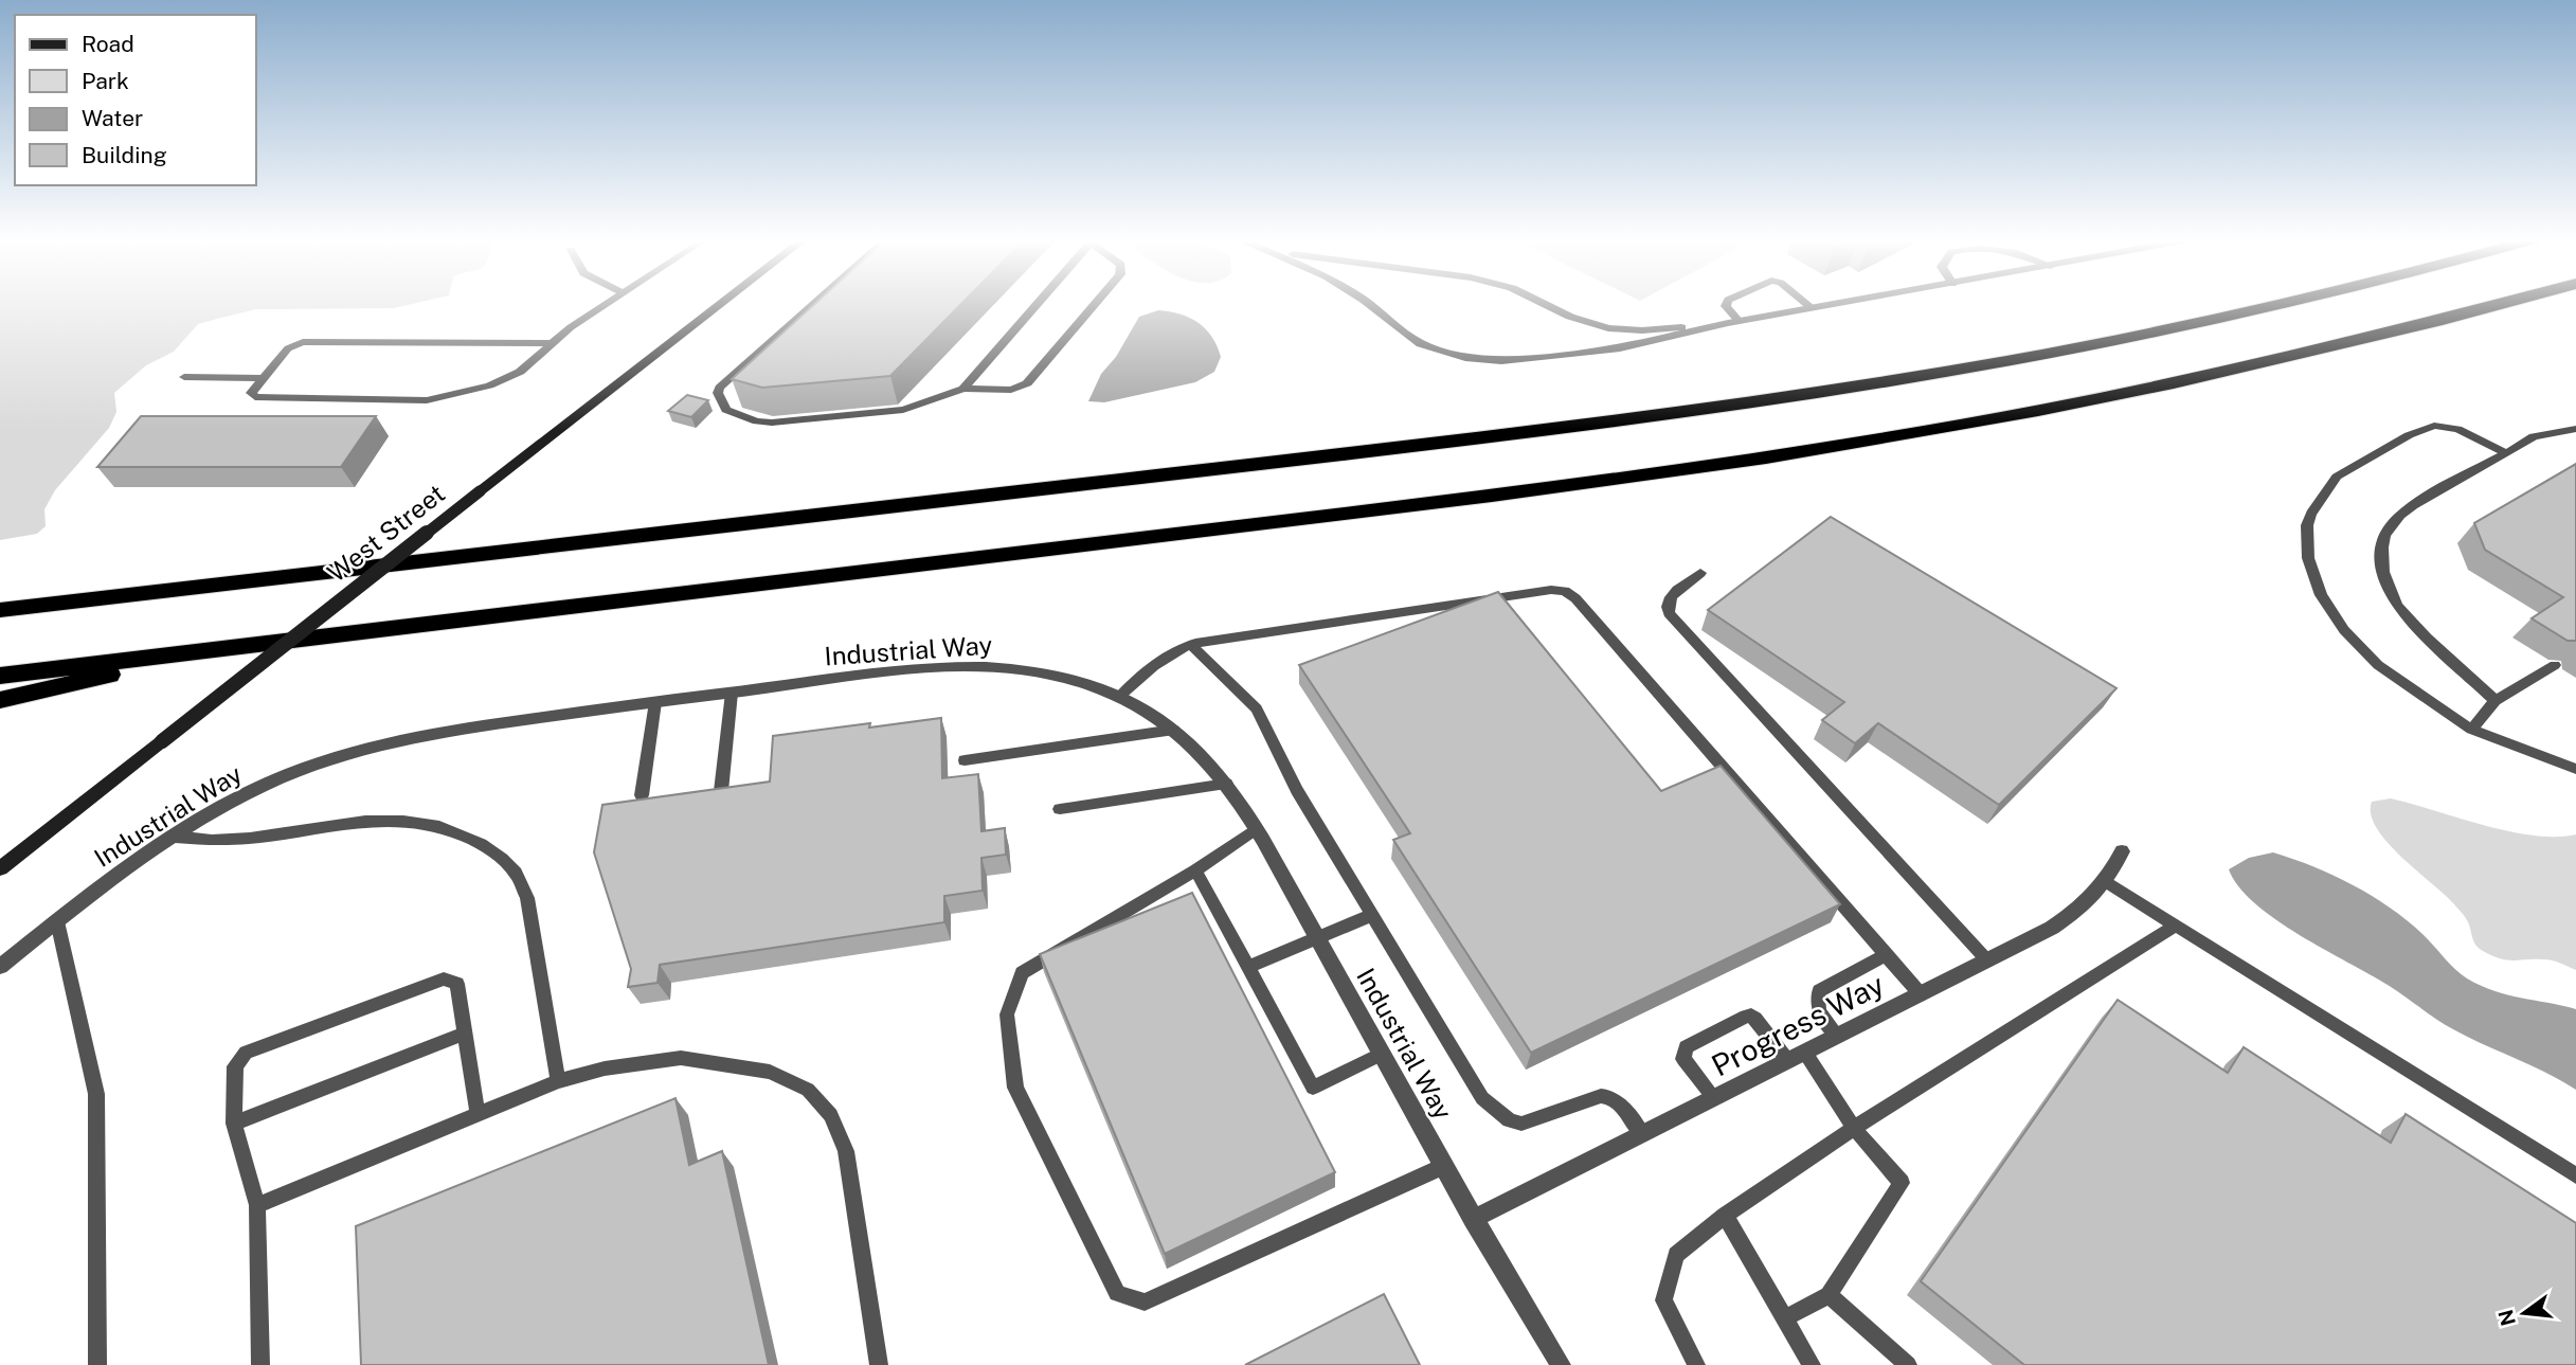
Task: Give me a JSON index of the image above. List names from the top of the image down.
{
  "streets": {
    "main road": ["West Street"],
    "street": ["Industrial Way", "Progress Way"]
  },
  "crossings": [
    ["Industrial Way", "Progress Way"]
  ],
  "legend": [
    "Road",
    "Park",
    "Water",
    "Building"
  ],
  "north": "left"
}
